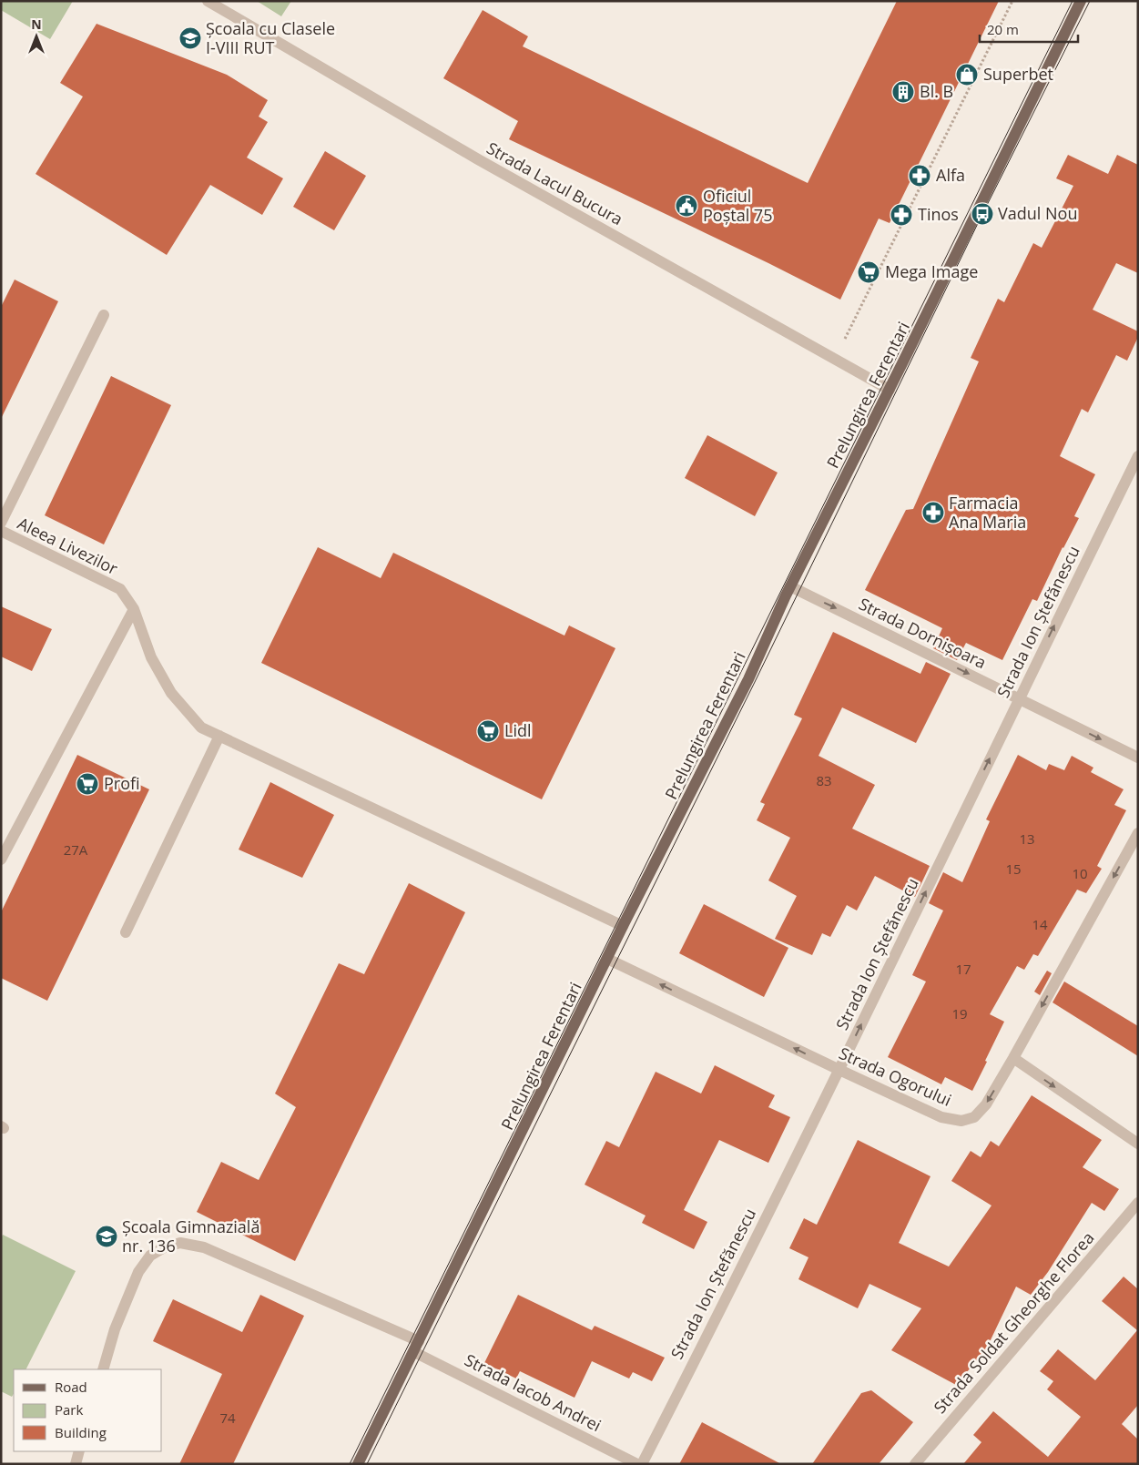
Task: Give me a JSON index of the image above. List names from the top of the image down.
{
  "streets": {
    "main road": ["Prelungirea Ferentari"],
    "street": [
      "Strada Lacul Bucura",
      "Aleea Livezilor",
      "Strada Ion Ștefănescu",
      "Strada Dornișoara",
      "Strada Ogorului",
      "Strada Soldat Gheorghe Florea",
      "Strada Iacob Andrei"
    ]
  },
  "crossings": [
    ["Strada Lacul Bucura", "Prelungirea Ferentari"],
    ["Prelungirea Ferentari", "Strada Dornișoara"],
    ["Prelungirea Ferentari", "Strada Ogorului"],
    ["Prelungirea Ferentari", "Strada Iacob Andrei"],
    ["Strada Ion Ștefănescu", "Strada Dornișoara"],
    ["Strada Ion Ștefănescu", "Strada Ogorului"]
  ],
  "one_way": ["Strada Ion Ștefănescu", "Strada Dornișoara"],
  "places": {
    "school or university": ["Școala cu Clasele I-VIII RUT", "Școala Gimnazială nr. 136"],
    "shop": ["Superbet"],
    "building": ["Bl. B"],
    "pharmacy": ["Alfa", "Tinos", "Farmacia Ana Maria"],
    "public building": ["Oficiul Poștal 75"],
    "bus stop": ["Vadul Nou"],
    "supermarket": ["Mega Image", "Lidl", "Profi"]
  },
  "house_numbers": [
    "83",
    "13",
    "27A",
    "15",
    "10",
    "14",
    "17",
    "19",
    "74"
  ],
  "legend": ["Road", "Park", "Building"],
  "scale_bar": "20 m",
  "north": "top"
}
